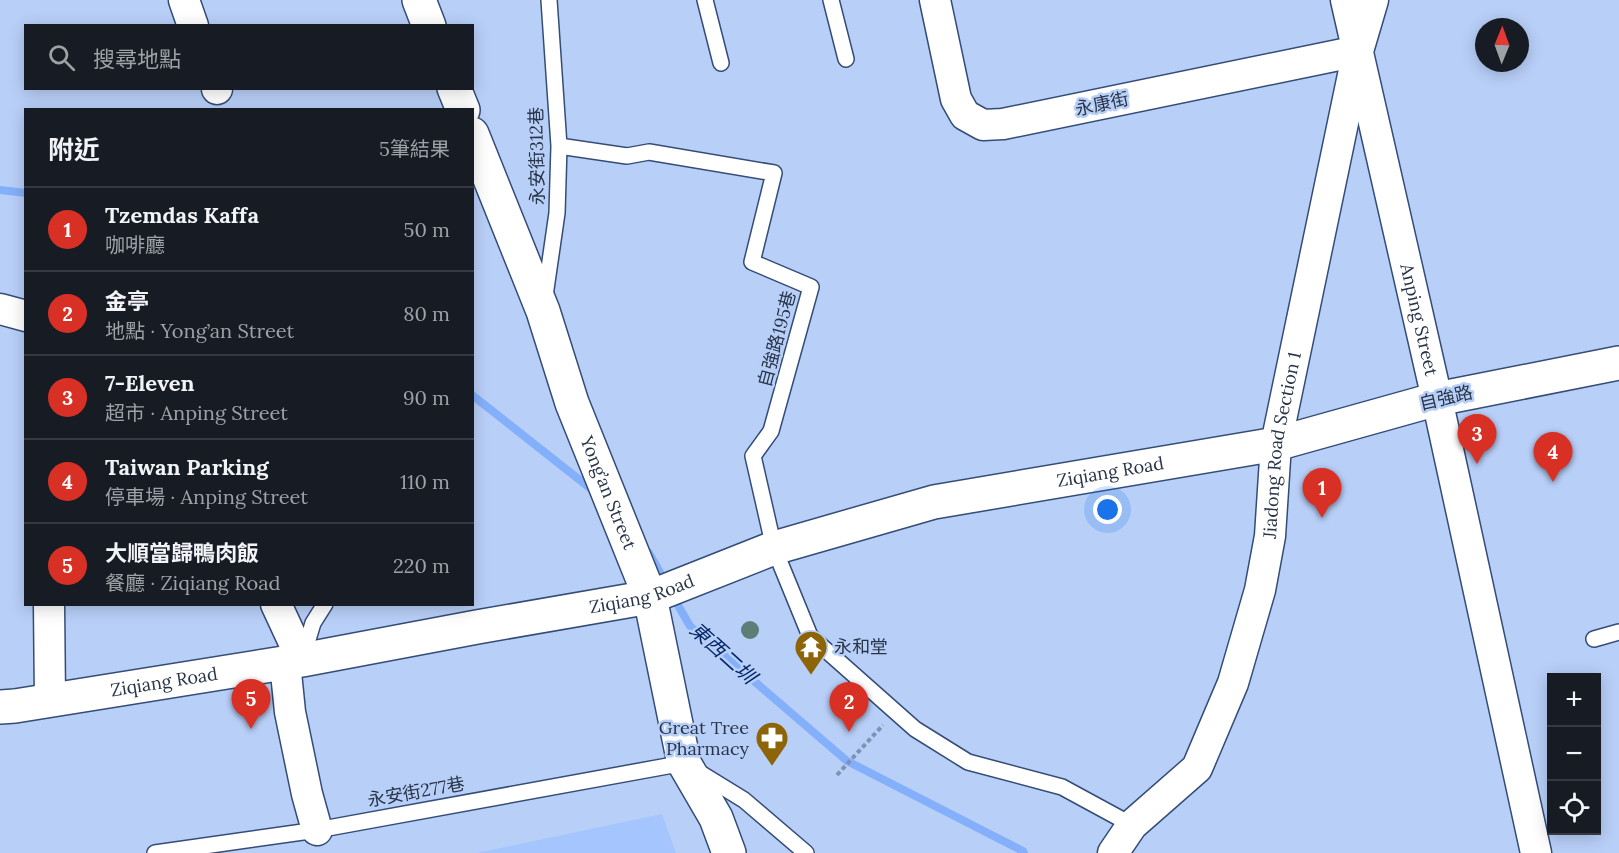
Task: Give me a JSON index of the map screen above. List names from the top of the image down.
{
  "streets": {
    "street": [
      "永康街",
      "Anping Street",
      "自強路",
      "Jiadong Road Section 1",
      "Ziqiang Road",
      "Yong’an Street"
    ],
    "lane": ["永安街312巷", "自強路195巷", "永安街277巷"]
  },
  "crossings": [
    ["永康街", "Anping Street"],
    ["永康街", "Jiadong Road Section 1"],
    ["永安街312巷", "自強路195巷"],
    ["永安街312巷", "Yong’an Street"],
    ["Anping Street", "自強路"],
    ["Anping Street", "Jiadong Road Section 1"],
    ["自強路195巷", "Ziqiang Road"],
    ["自強路", "Jiadong Road Section 1"],
    ["自強路", "Ziqiang Road"],
    ["Jiadong Road Section 1", "Ziqiang Road"],
    ["Ziqiang Road", "Yong’an Street"],
    ["Yong’an Street", "永安街277巷"]
  ],
  "water": ["東西二圳"],
  "places": {
    "temple": ["永和堂"],
    "pharmacy": ["Great Tree Pharmacy"]
  },
  "north": "top",
  "page": {
    "search": "搜尋地點",
    "heading": ["附近", "5筆結果"],
    "list": [
      {
        "mark": "1",
        "name": "Tzemdas Kaffa",
        "note": "咖啡廳",
        "value": "50 m"
      },
      {
        "mark": "2",
        "name": "金亭",
        "note": "地點 · Yong’an Street",
        "value": "80 m"
      },
      {
        "mark": "3",
        "name": "7-Eleven",
        "note": "超市 · Anping Street",
        "value": "90 m"
      },
      {
        "mark": "4",
        "name": "Taiwan Parking",
        "note": "停車場 · Anping Street",
        "value": "110 m"
      },
      {
        "mark": "5",
        "name": "大順當歸鴨肉飯",
        "note": "餐廳 · Ziqiang Road",
        "value": "220 m"
      }
    ],
    "pins": [
      "3",
      "4",
      "1",
      "5",
      "2"
    ],
    "map_buttons": ["+", "−"]
  }
}
